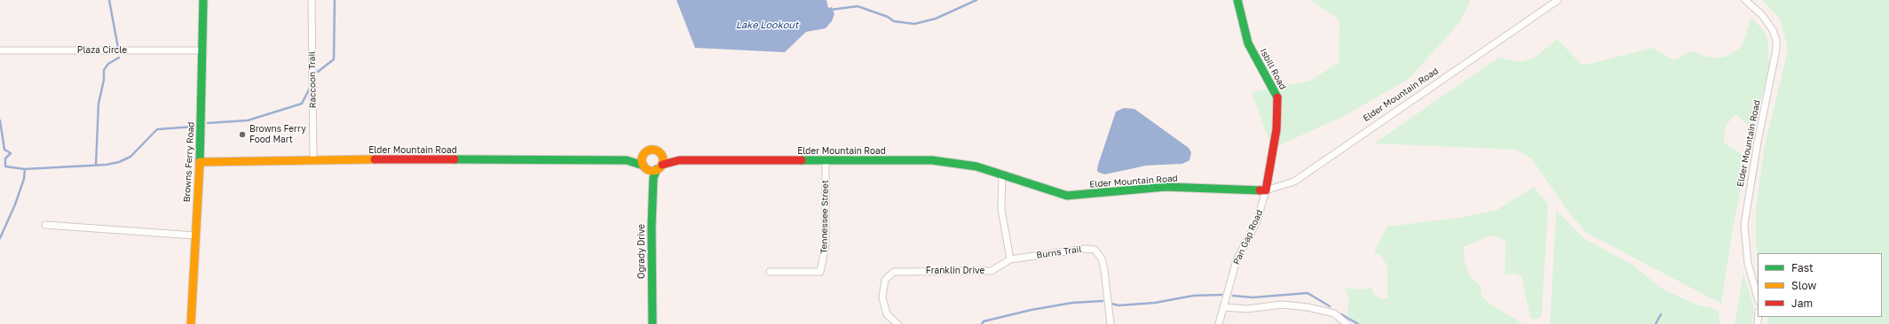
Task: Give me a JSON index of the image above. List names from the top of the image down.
{
  "streets": {
    "street": [
      "Plaza Circle",
      "Isbill Road",
      "Raccoon Trail",
      "Elder Mountain Road",
      "Browns Ferry Road",
      "Tennessee Street",
      "Pan Gap Road",
      "Ogrady Drive",
      "Burns Trail",
      "Franklin Drive"
    ]
  },
  "crossings": [
    ["Plaza Circle", "Browns Ferry Road"],
    ["Isbill Road", "Elder Mountain Road"],
    ["Isbill Road", "Pan Gap Road"],
    ["Raccoon Trail", "Elder Mountain Road"],
    ["Elder Mountain Road", "Browns Ferry Road"],
    ["Elder Mountain Road", "Tennessee Street"],
    ["Elder Mountain Road", "Pan Gap Road"],
    ["Elder Mountain Road", "Ogrady Drive"],
    ["Burns Trail", "Franklin Drive"]
  ],
  "water": ["Lake Lookout"],
  "places": ["Browns Ferry Food Mart"],
  "legend": ["Fast", "Slow", "Jam"]
}
